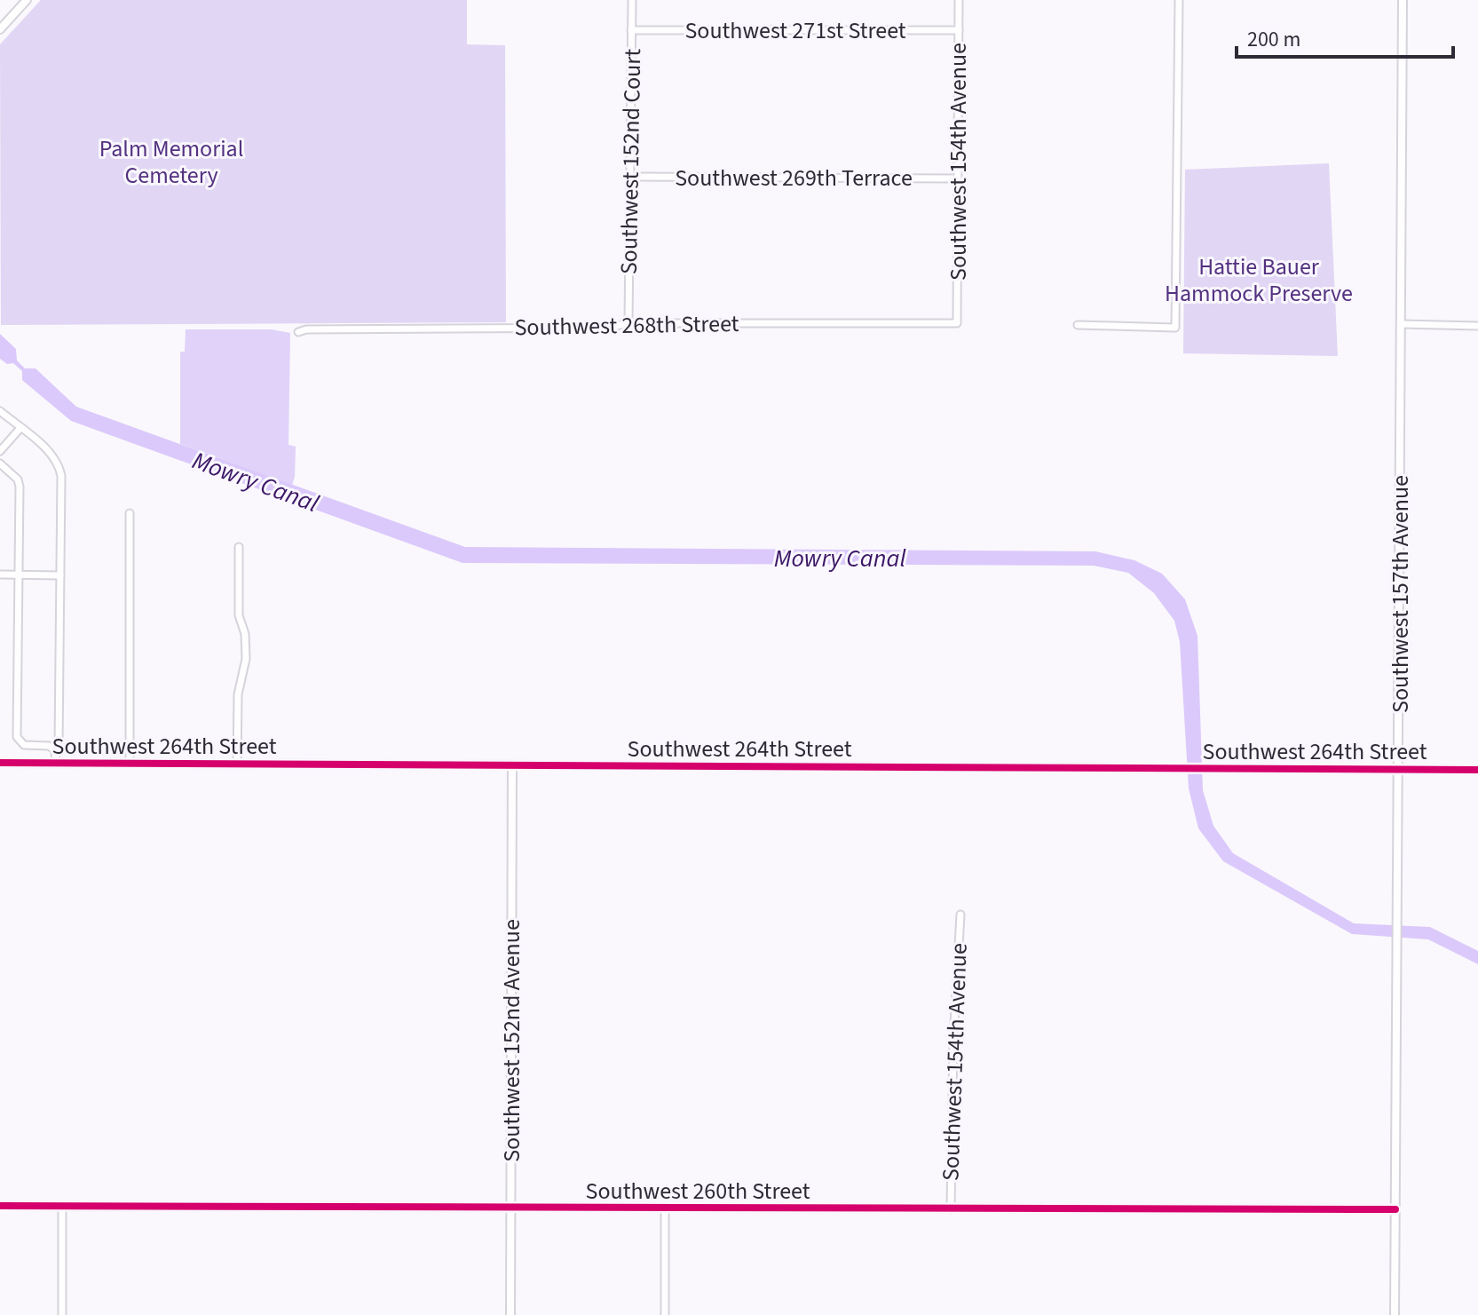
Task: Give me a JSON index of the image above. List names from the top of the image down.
{
  "streets": {
    "street": [
      "Southwest 271st Street",
      "Southwest 152nd Court",
      "Southwest 154th Avenue",
      "Southwest 269th Terrace",
      "Southwest 268th Street",
      "Southwest 157th Avenue",
      "Southwest 264th Street",
      "Southwest 152nd Avenue",
      "Southwest 260th Street"
    ]
  },
  "crossings": [
    ["Southwest 271st Street", "Southwest 152nd Court"],
    ["Southwest 271st Street", "Southwest 154th Avenue"],
    ["Southwest 152nd Court", "Southwest 269th Terrace"],
    ["Southwest 152nd Court", "Southwest 268th Street"],
    ["Southwest 154th Avenue", "Southwest 269th Terrace"],
    ["Southwest 154th Avenue", "Southwest 268th Street"],
    ["Southwest 154th Avenue", "Southwest 260th Street"],
    ["Southwest 157th Avenue", "Southwest 264th Street"],
    ["Southwest 157th Avenue", "Southwest 260th Street"],
    ["Southwest 264th Street", "Southwest 152nd Avenue"],
    ["Southwest 152nd Avenue", "Southwest 260th Street"]
  ],
  "water": ["Mowry Canal"],
  "parks": ["Palm Memorial Cemetery", "Hattie Bauer Hammock Preserve"],
  "scale_bar": "200 m"
}
